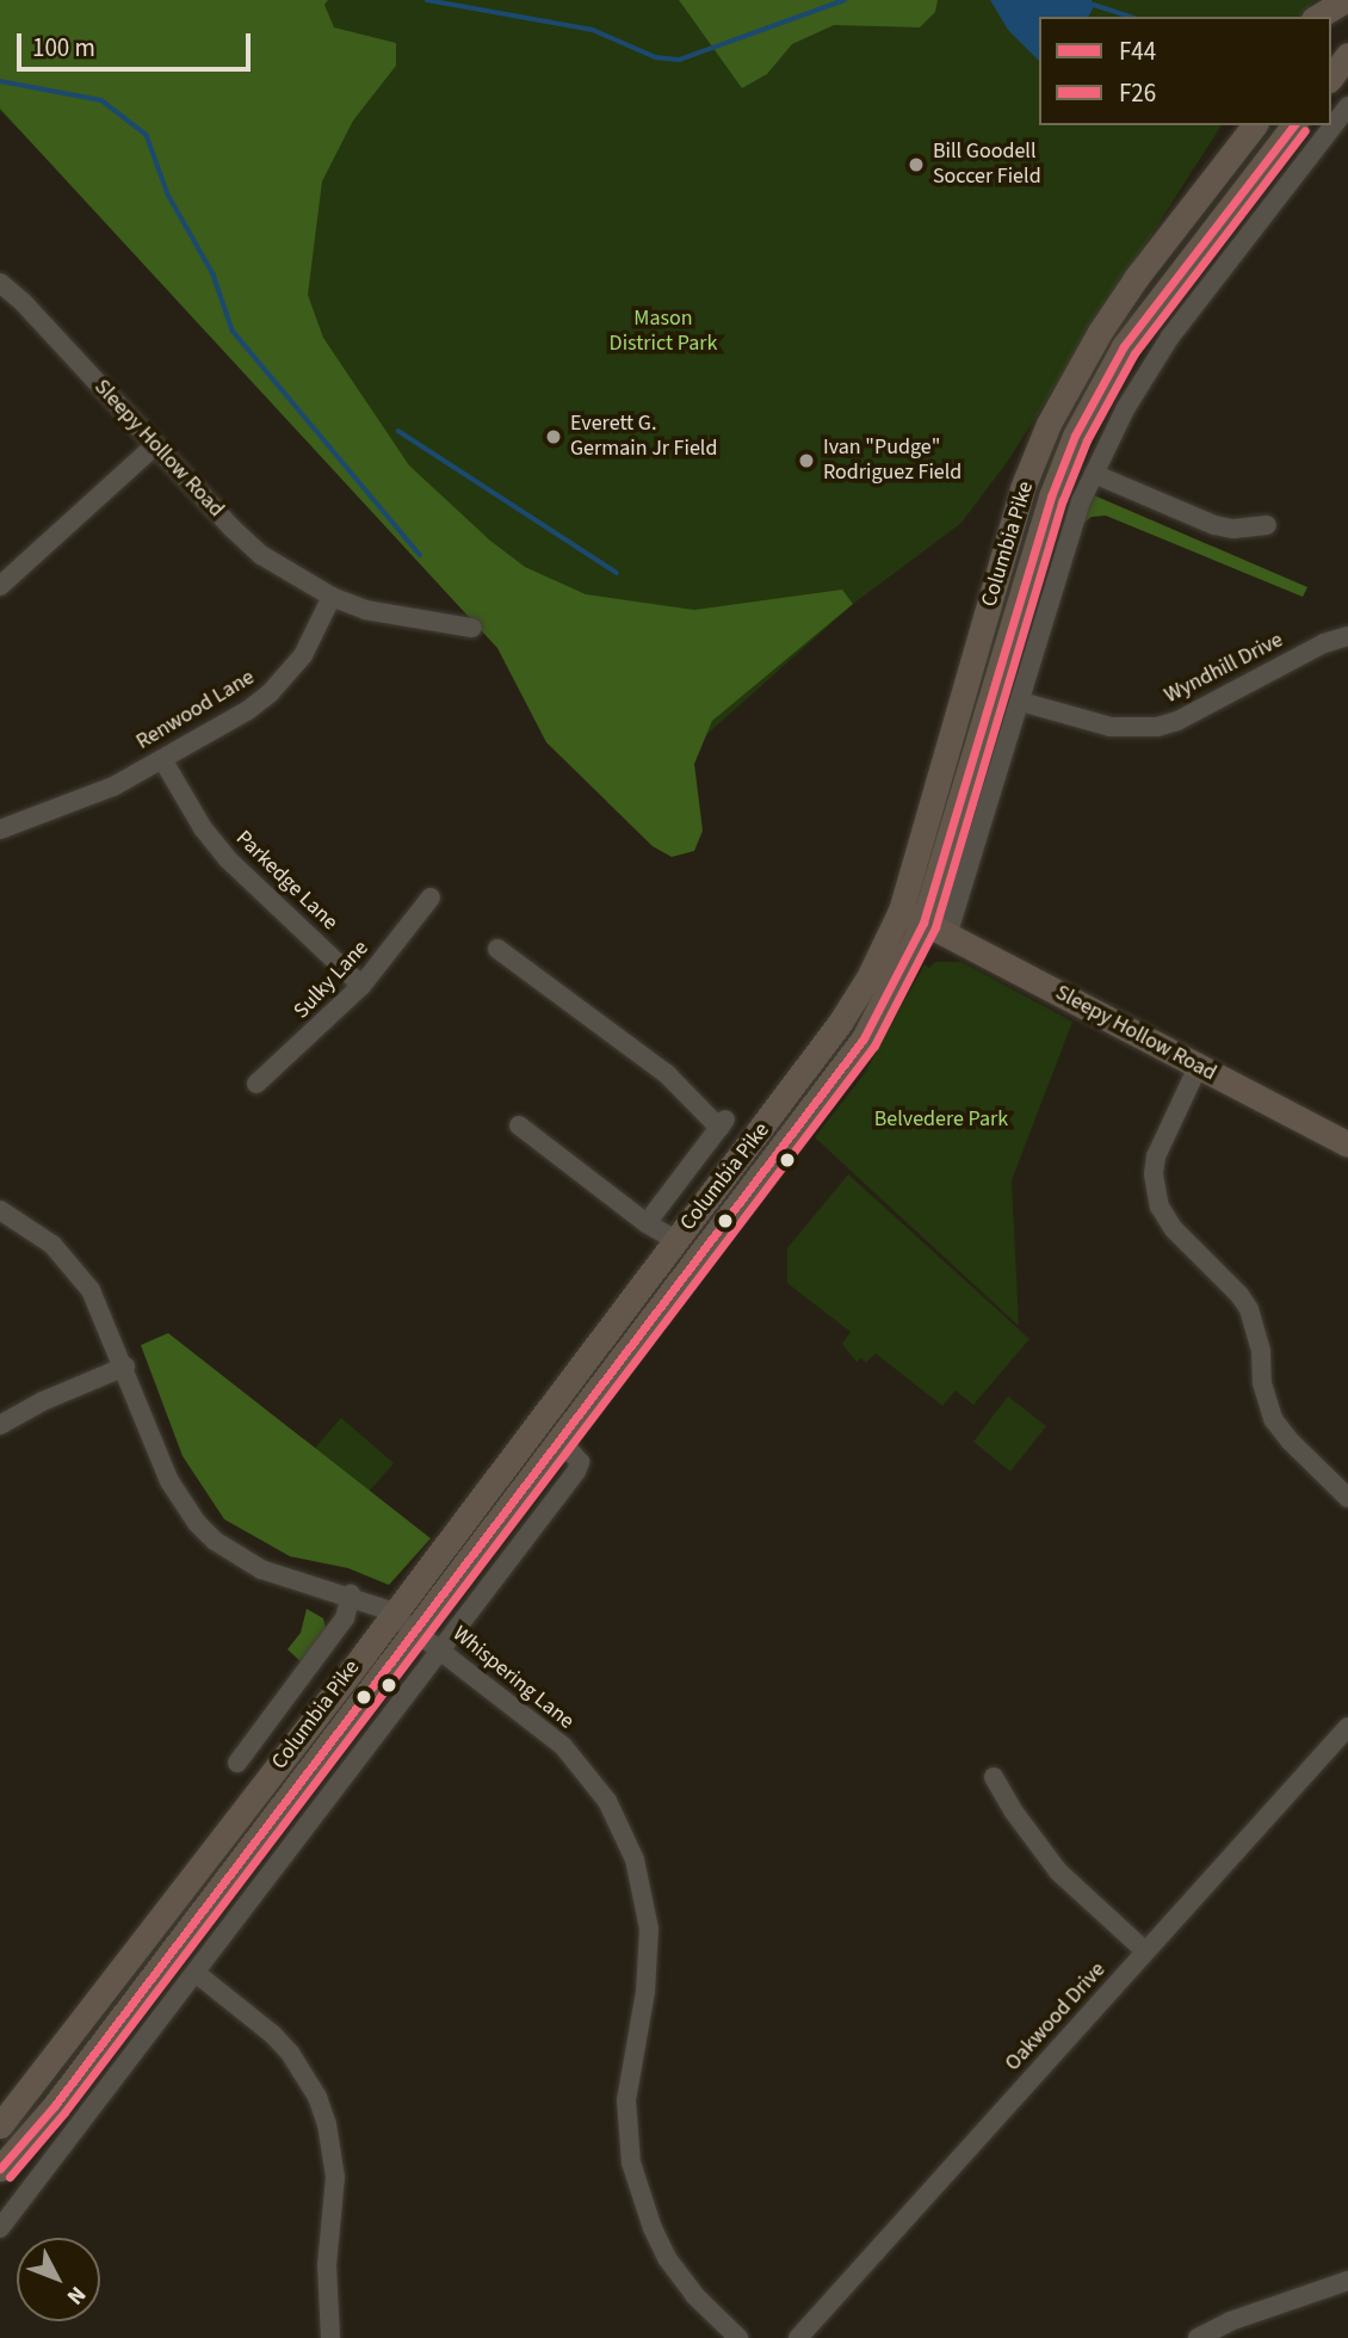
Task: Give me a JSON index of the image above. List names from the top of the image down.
{
  "streets": {
    "main road": ["Sleepy Hollow Road", "Columbia Pike"],
    "street": [
      "Wyndhill Drive",
      "Renwood Lane",
      "Parkedge Lane",
      "Sulky Lane",
      "Whispering Lane",
      "Oakwood Drive"
    ]
  },
  "crossings": [
    ["Sleepy Hollow Road", "Columbia Pike"],
    ["Sleepy Hollow Road", "Renwood Lane"],
    ["Columbia Pike", "Whispering Lane"],
    ["Renwood Lane", "Parkedge Lane"],
    ["Parkedge Lane", "Sulky Lane"]
  ],
  "parks": ["Mason District Park", "Belvedere Park"],
  "places": ["Bill Goodell Soccer Field", "Everett G. Germain Jr Field", "Ivan \"Pudge\" Rodriguez Field"],
  "lines": ["transit line F44", "transit line F26"],
  "legend": ["F44", "F26"],
  "scale_bar": "100 m",
  "north": "bottom right"
}
